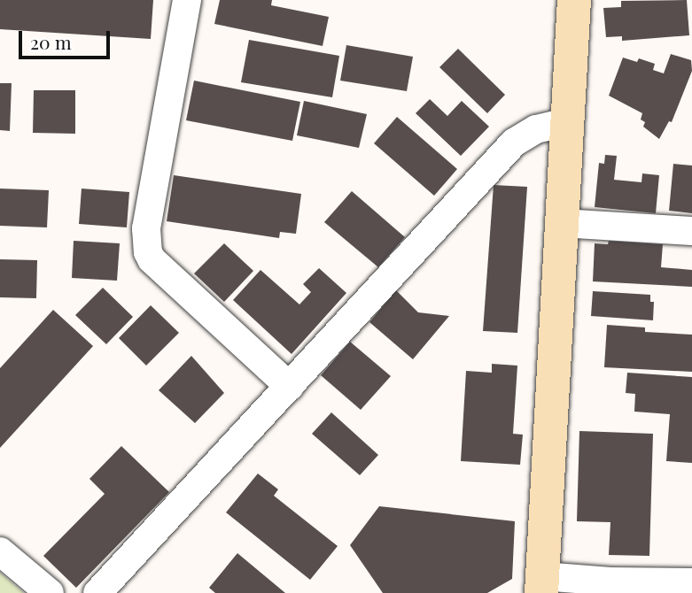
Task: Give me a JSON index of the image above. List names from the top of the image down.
{
  "scale_bar": "20 m"
}
